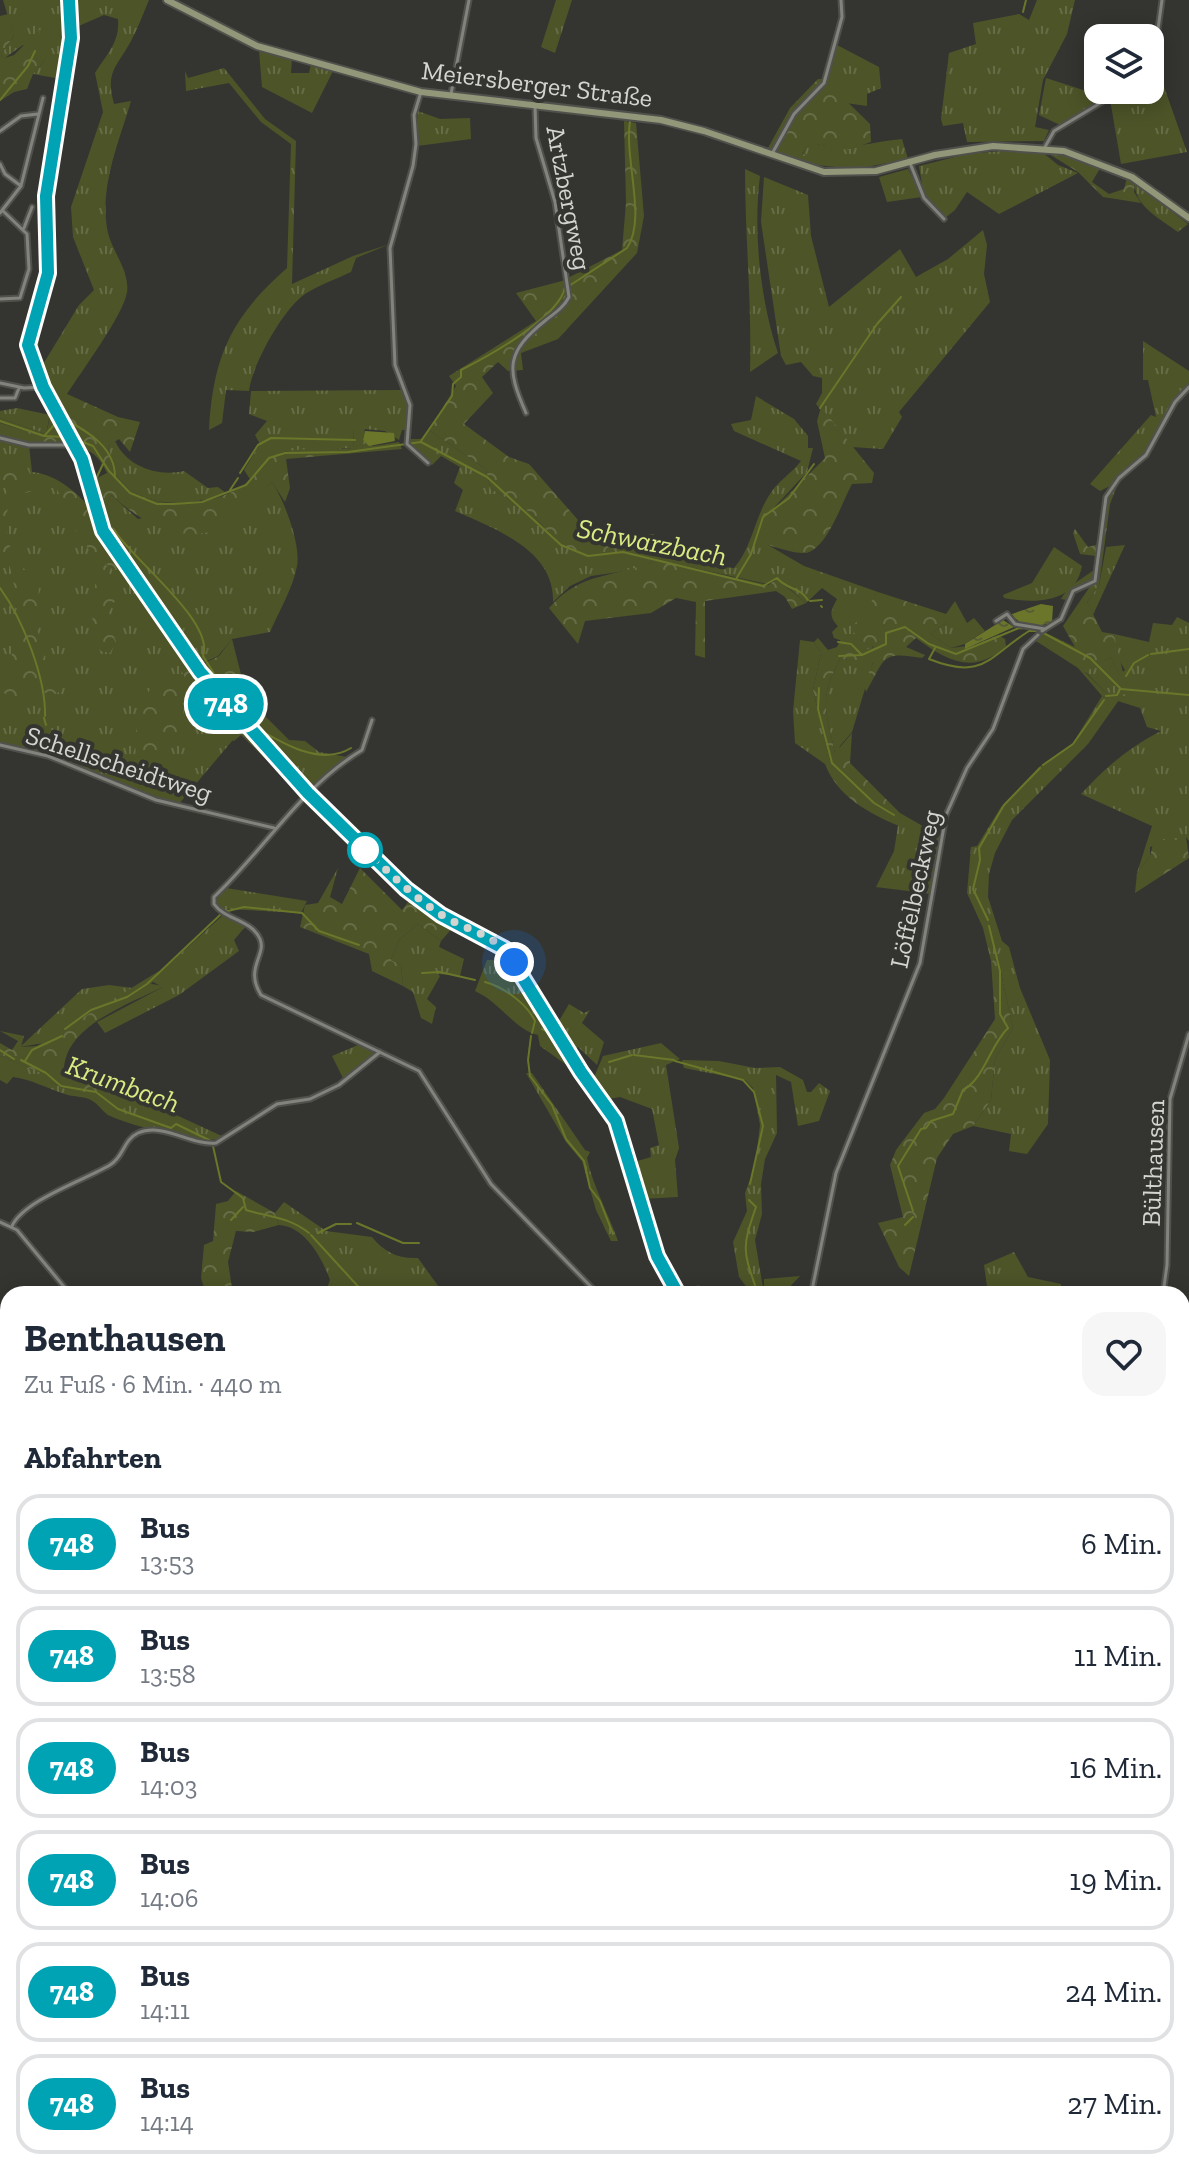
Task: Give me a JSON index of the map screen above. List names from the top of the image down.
{
  "streets": {
    "main road": ["Meiersberger Straße"],
    "street": [
      "Artzbergweg",
      "Schellscheidtweg",
      "Löffelbeckweg",
      "Bülthausen"
    ]
  },
  "crossings": [
    ["Meiersberger Straße", "Artzbergweg"]
  ],
  "water": ["Schwarzbach", "Krumbach"],
  "lines": ["bus line 748"],
  "page": {
    "on_map": "748",
    "heading": [
      ["Benthausen", "Zu Fuß · 6 Min. · 440 m"],
      "Abfahrten"
    ],
    "list": [
      {
        "mark": "748",
        "name": "Bus",
        "note": "13:53",
        "value": "6 Min."
      },
      {
        "mark": "748",
        "name": "Bus",
        "note": "13:58",
        "value": "11 Min."
      },
      {
        "mark": "748",
        "name": "Bus",
        "note": "14:03",
        "value": "16 Min."
      },
      {
        "mark": "748",
        "name": "Bus",
        "note": "14:06",
        "value": "19 Min."
      },
      {
        "mark": "748",
        "name": "Bus",
        "note": "14:11",
        "value": "24 Min."
      },
      {
        "mark": "748",
        "name": "Bus",
        "note": "14:14",
        "value": "27 Min."
      }
    ]
  }
}
